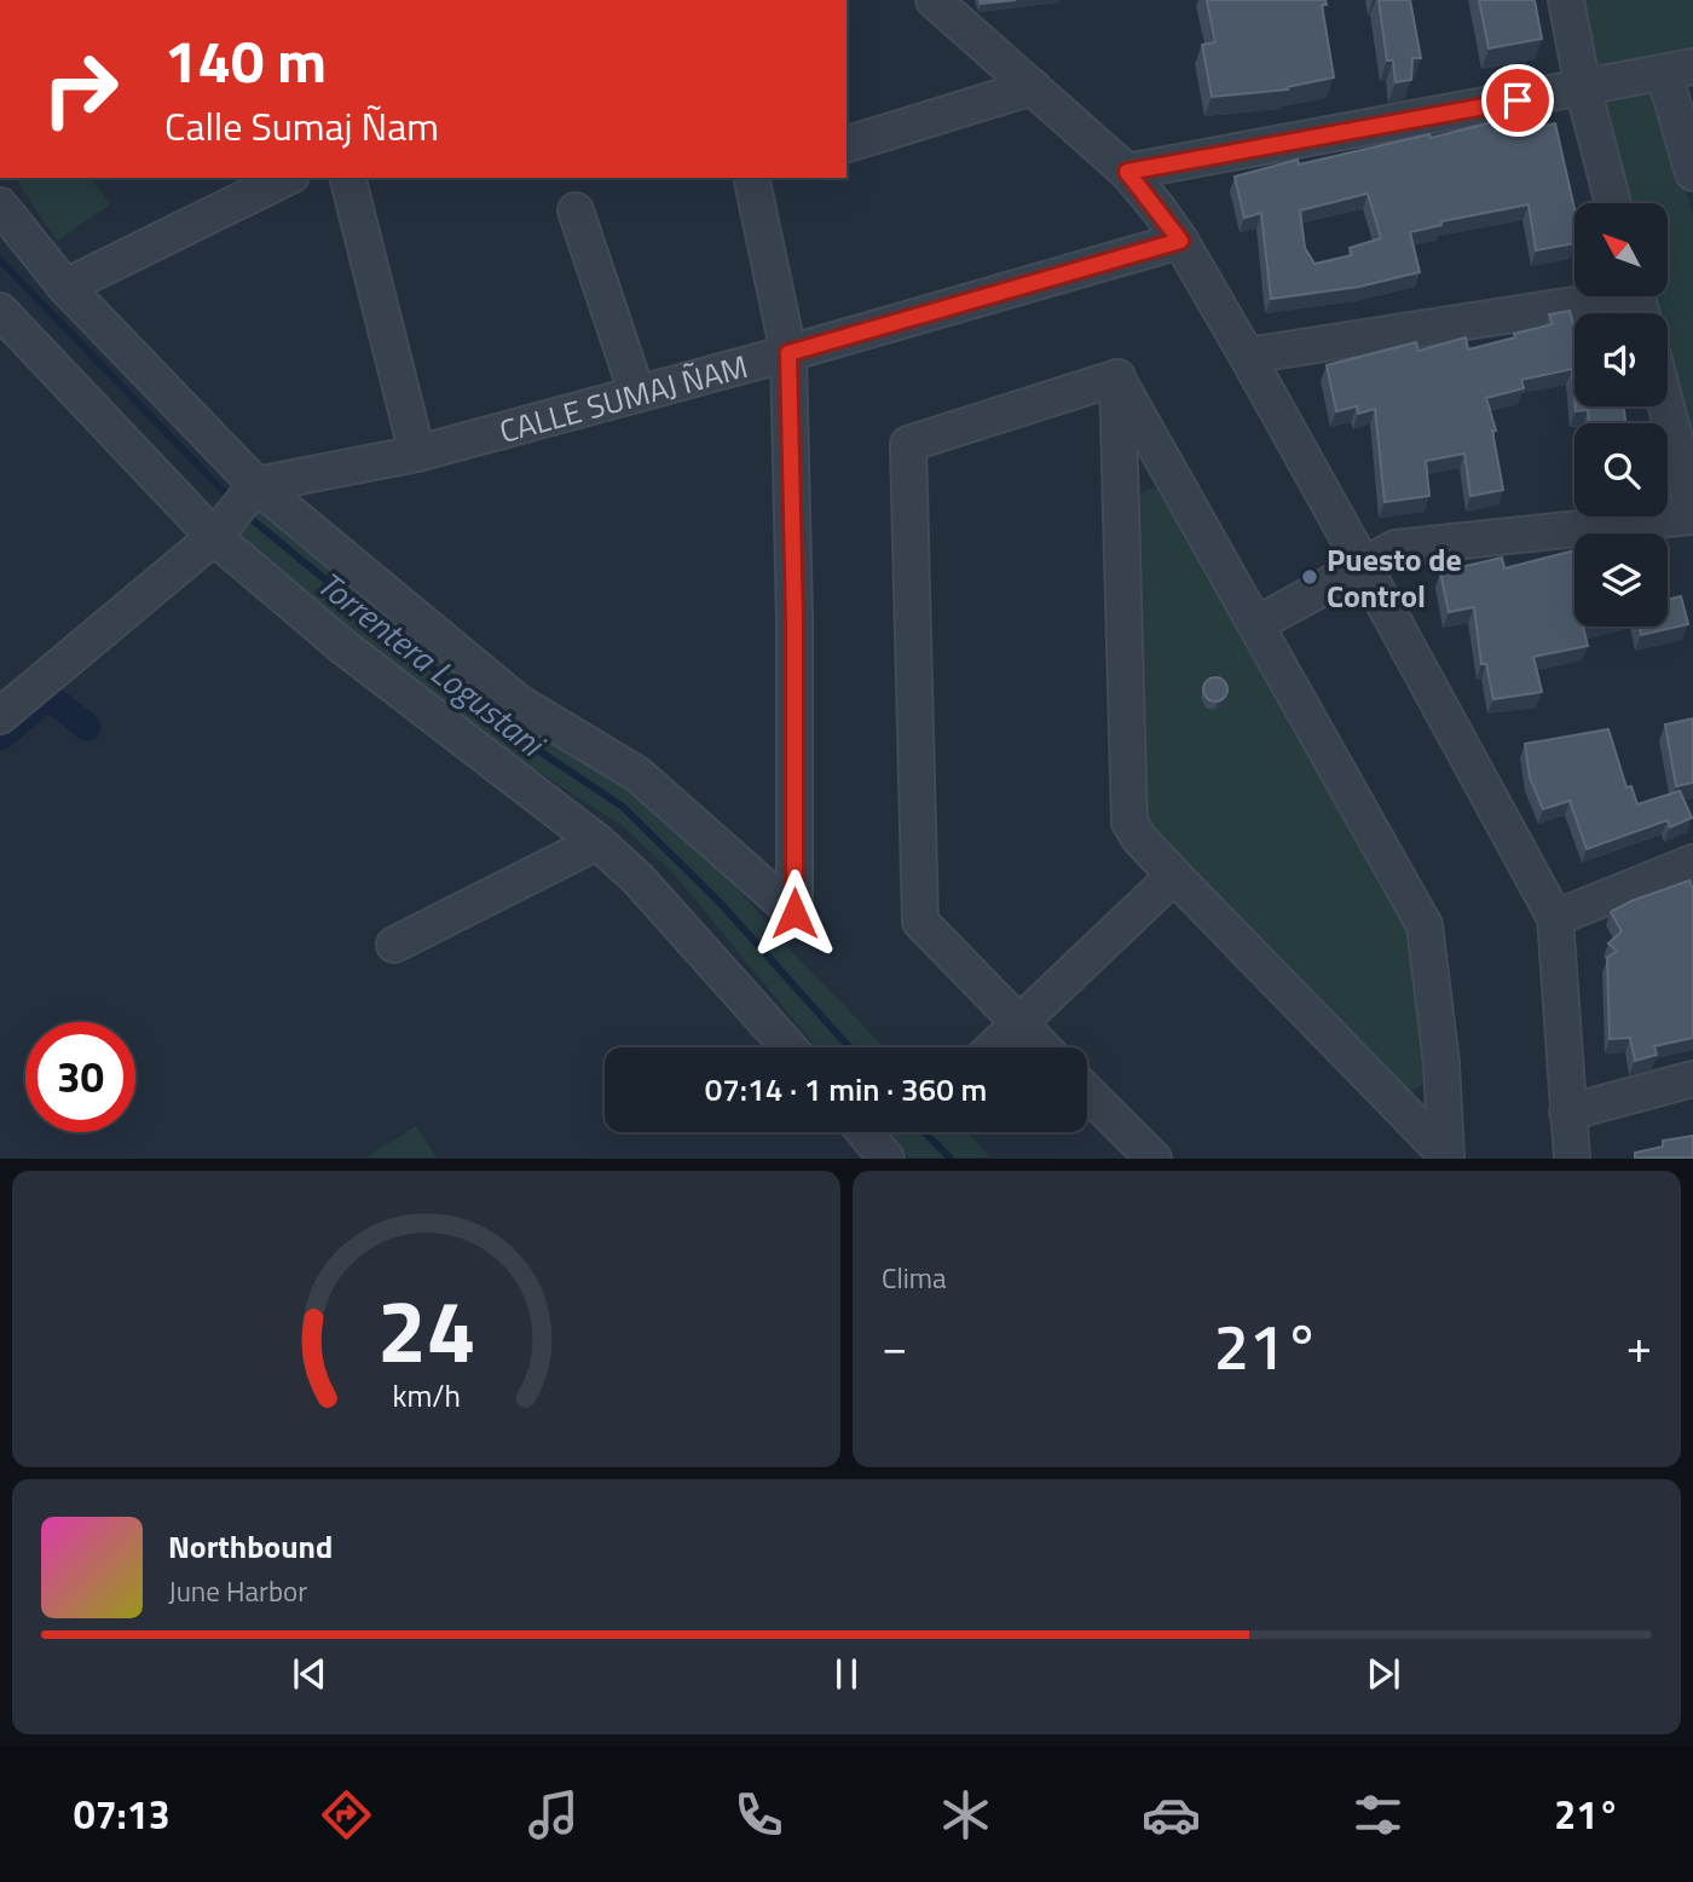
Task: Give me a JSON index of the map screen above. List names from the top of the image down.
{
  "streets": {
    "street": ["CALLE SUMAJ ÑAM"]
  },
  "water": ["Torrentera Logustani"],
  "places": ["Puesto de Control"],
  "north": "top left",
  "page": {
    "turn": ["140 m", "Calle Sumaj Ñam"],
    "limit": "30",
    "trip": "07:14 · 1 min · 360 m",
    "tile": "Clima",
    "heat": ["−", "21°", "+"],
    "song": ["Northbound", "June Harbor"],
    "tabs": ["07:13", "21°"],
    "gauge": ["24", "km/h"]
  }
}
